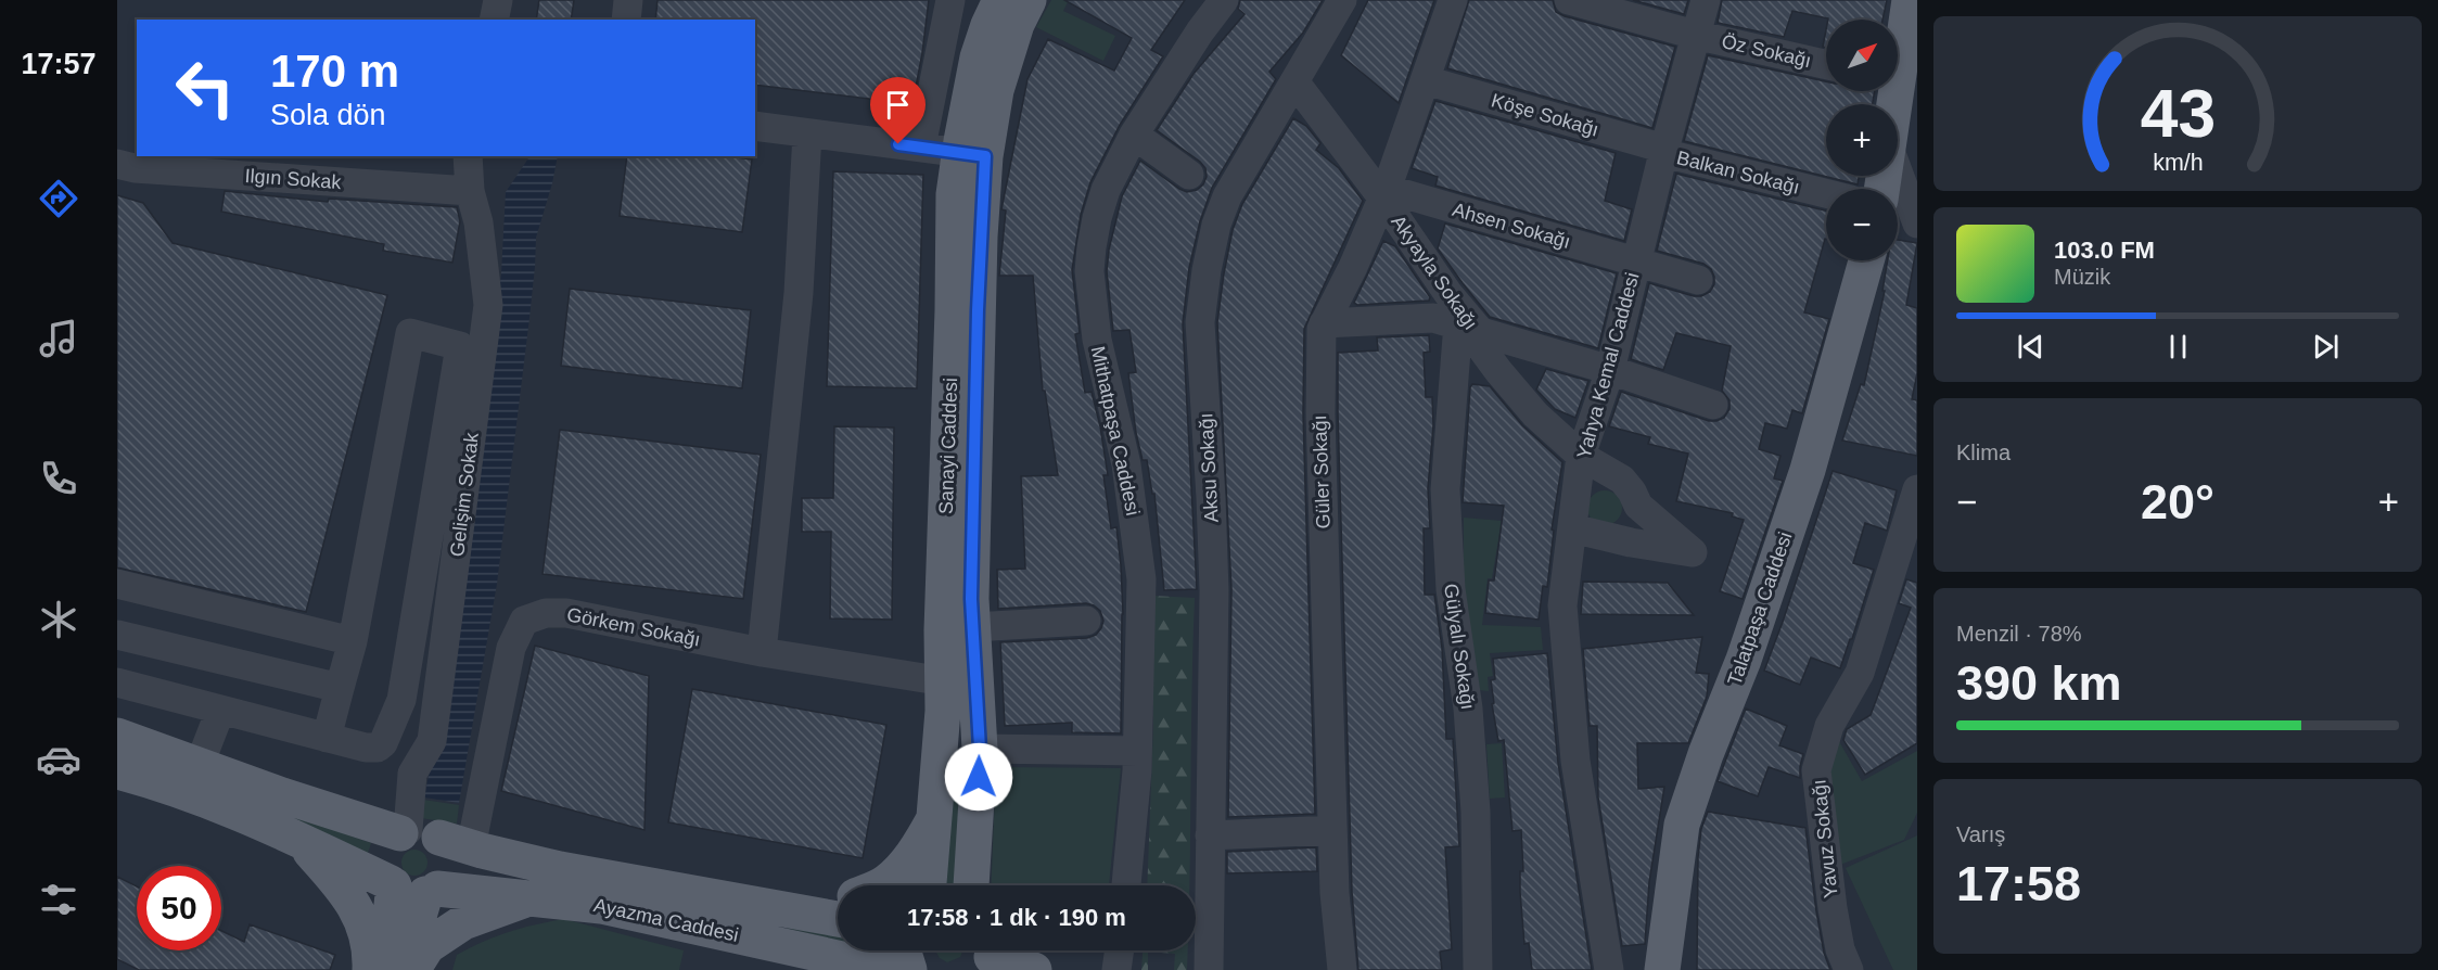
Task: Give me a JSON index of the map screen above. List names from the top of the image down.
{
  "streets": {
    "main road": ["Sanayi Caddesi", "Talatpaşa Caddesi", "Ayazma Caddesi"],
    "street": [
      "Öz Sokağı",
      "Köşe Sokağı",
      "Balkan Sokağı",
      "Ilgın Sokak",
      "Ahsen Sokağı",
      "Akyayla Sokağı",
      "Yahya Kemal Caddesi",
      "Mithatpaşa Caddesi",
      "Aksu Sokağı",
      "Güler Sokağı",
      "Gelişim Sokak",
      "Görkem Sokağı",
      "Gülyalı Sokağı",
      "Yavuz Sokağı"
    ]
  },
  "crossings": [
    ["Öz Sokağı", "Yahya Kemal Caddesi"],
    ["Köşe Sokağı", "Balkan Sokağı"],
    ["Köşe Sokağı", "Yahya Kemal Caddesi"],
    ["Köşe Sokağı", "Güler Sokağı"],
    ["Balkan Sokağı", "Yahya Kemal Caddesi"],
    ["Ilgın Sokak", "Gelişim Sokak"],
    ["Ahsen Sokağı", "Akyayla Sokağı"],
    ["Ahsen Sokağı", "Yahya Kemal Caddesi"],
    ["Ahsen Sokağı", "Güler Sokağı"],
    ["Akyayla Sokağı", "Yahya Kemal Caddesi"],
    ["Akyayla Sokağı", "Aksu Sokağı"],
    ["Akyayla Sokağı", "Güler Sokağı"],
    ["Akyayla Sokağı", "Gülyalı Sokağı"],
    ["Sanayi Caddesi", "Görkem Sokağı"],
    ["Gelişim Sokak", "Görkem Sokağı"],
    ["Gelişim Sokak", "Ayazma Caddesi"],
    ["Görkem Sokağı", "Ayazma Caddesi"]
  ],
  "north": "top right",
  "page": {
    "tabs": "17:57",
    "map_buttons": ["+", "−"],
    "turn": ["170 m", "Sola dön"],
    "song": ["103.0 FM", "Müzik"],
    "tile": [
      "Klima",
      ["Menzil · 78%", "390 km"],
      ["Varış", "17:58"]
    ],
    "heat": ["−", "20°", "+"],
    "limit": "50",
    "trip": "17:58 · 1 dk · 190 m",
    "gauge": ["43", "km/h"]
  }
}
